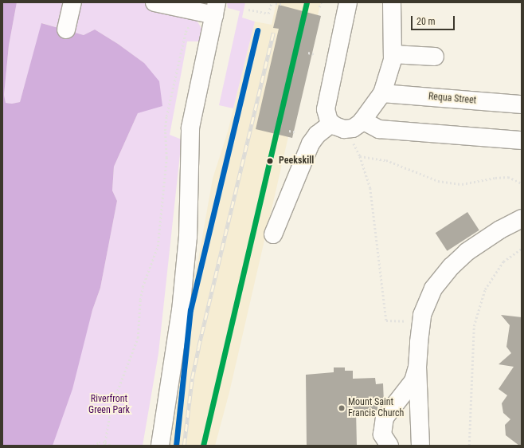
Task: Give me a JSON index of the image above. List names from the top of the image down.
{
  "streets": {
    "street": ["Requa Street"]
  },
  "parks": ["Riverfront Green Park"],
  "places": ["Peekskill", "Mount Saint Francis Church"],
  "scale_bar": "20 m"
}
